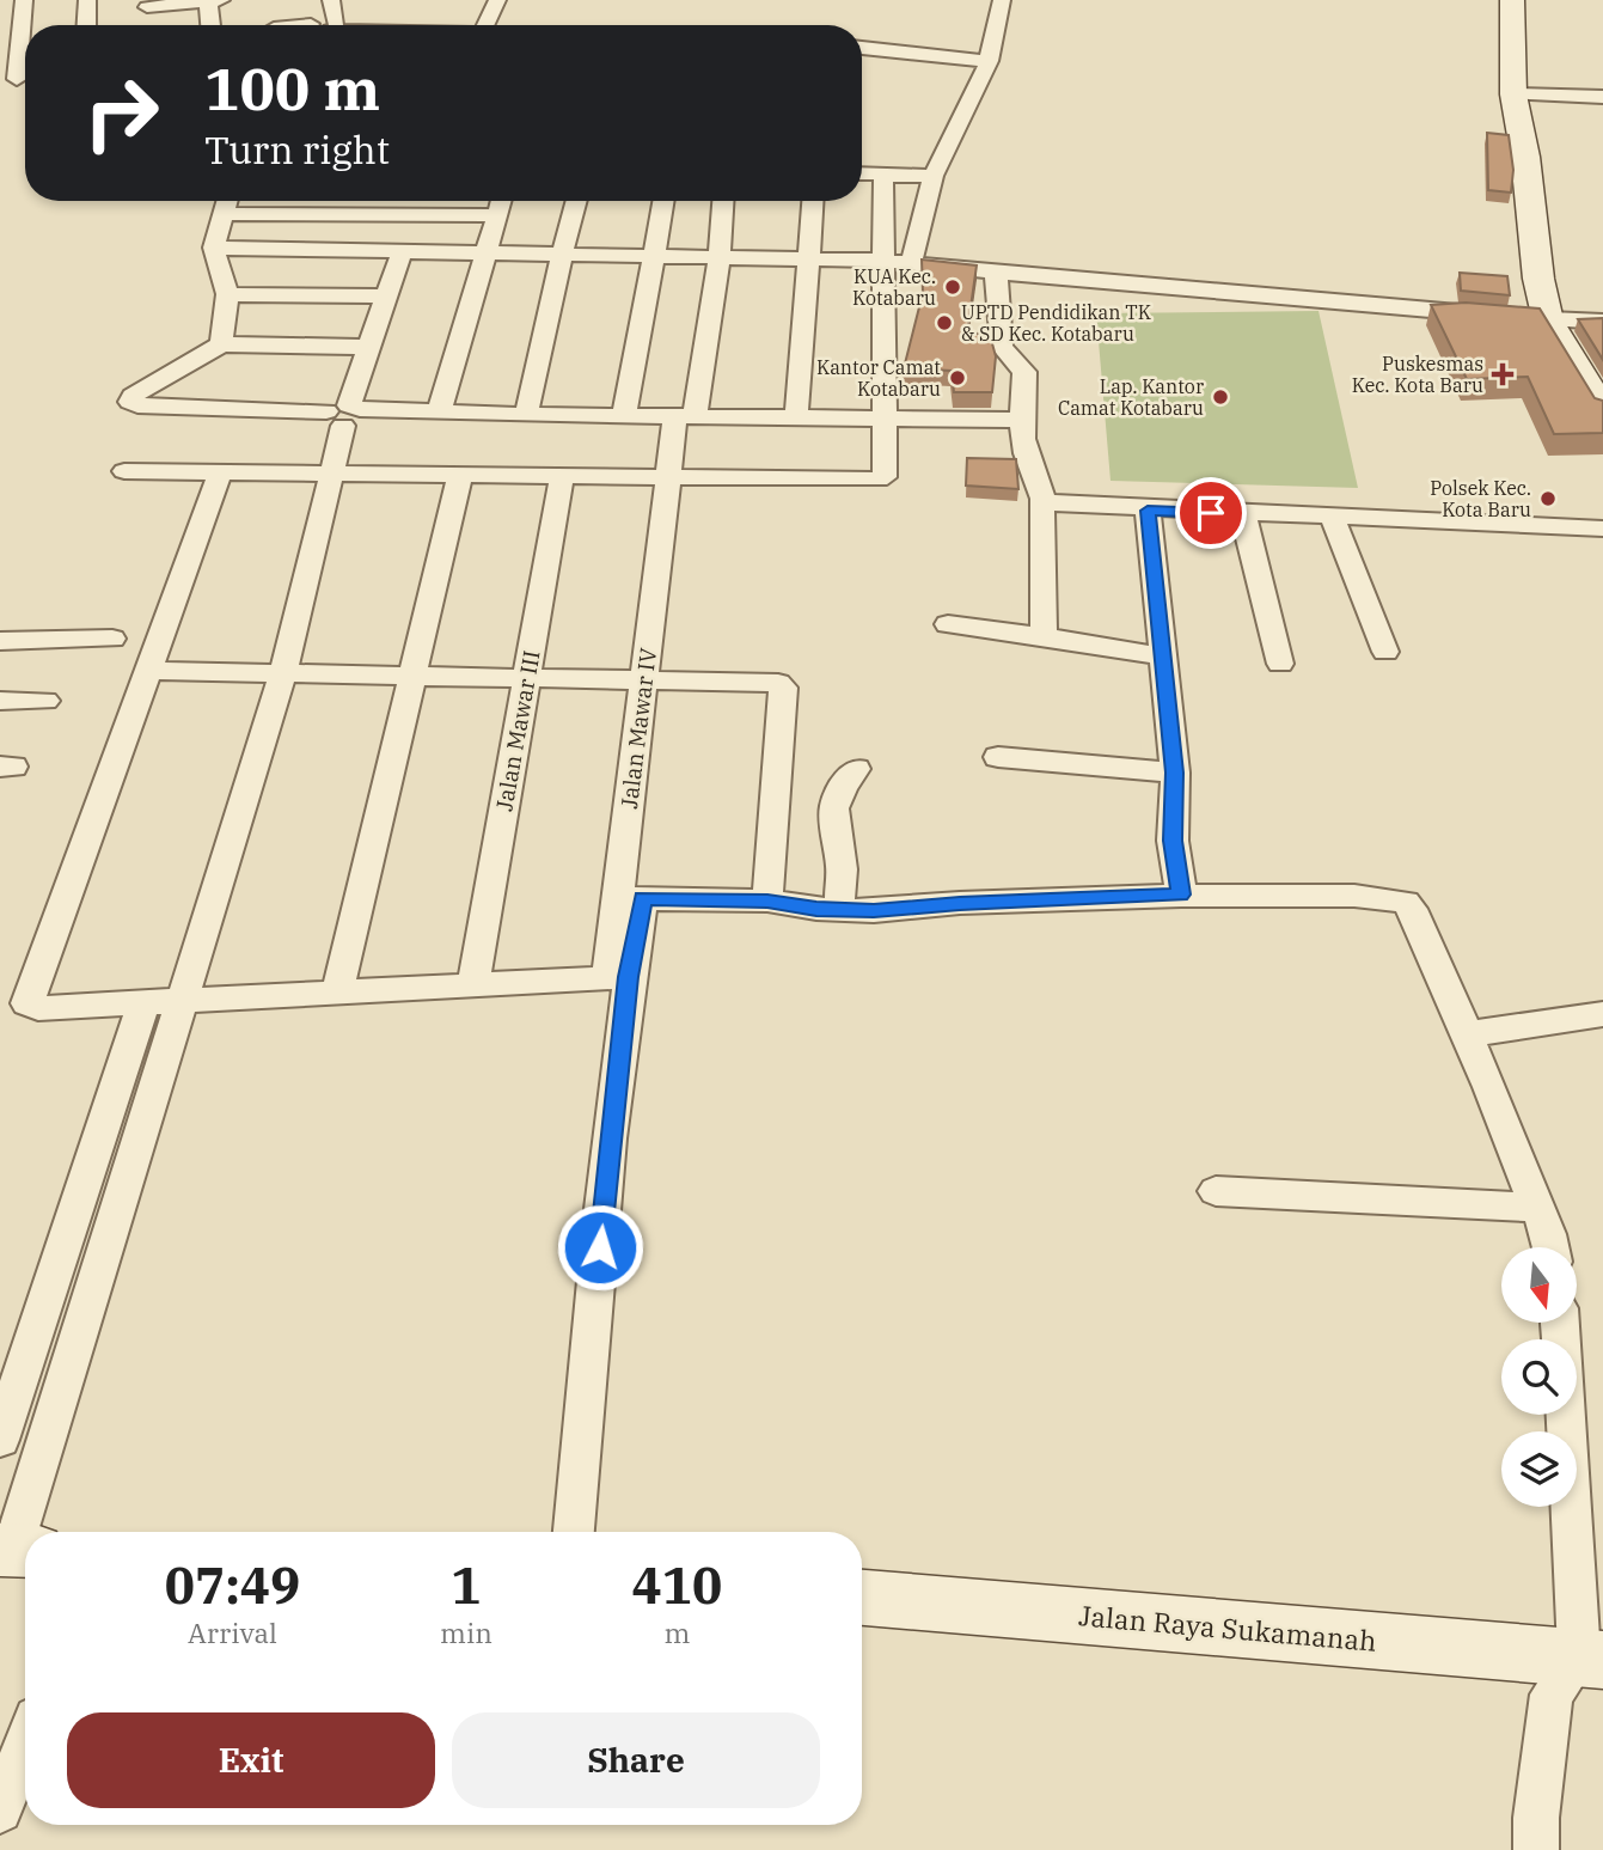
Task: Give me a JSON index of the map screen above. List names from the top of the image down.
{
  "streets": {
    "street": ["Jalan Mawar IV", "Jalan Mawar III", "Jalan Raya Sukamanah"]
  },
  "places": {
    "other": [
      "KUA Kec. Kotabaru",
      "UPTD Pendidikan TK & SD Kec. Kotabaru",
      "Kantor Camat Kotabaru",
      "Lap. Kantor Camat Kotabaru",
      "Polsek Kec. Kota Baru"
    ],
    "health": ["Puskesmas Kec. Kota Baru"]
  },
  "north": "bottom",
  "page": {
    "turn": ["100 m", "Turn right"],
    "eta": [
      "07:49",
      "Arrival",
      "1",
      "min",
      "410",
      "m"
    ],
    "buttons": ["Exit", "Share"]
  }
}
